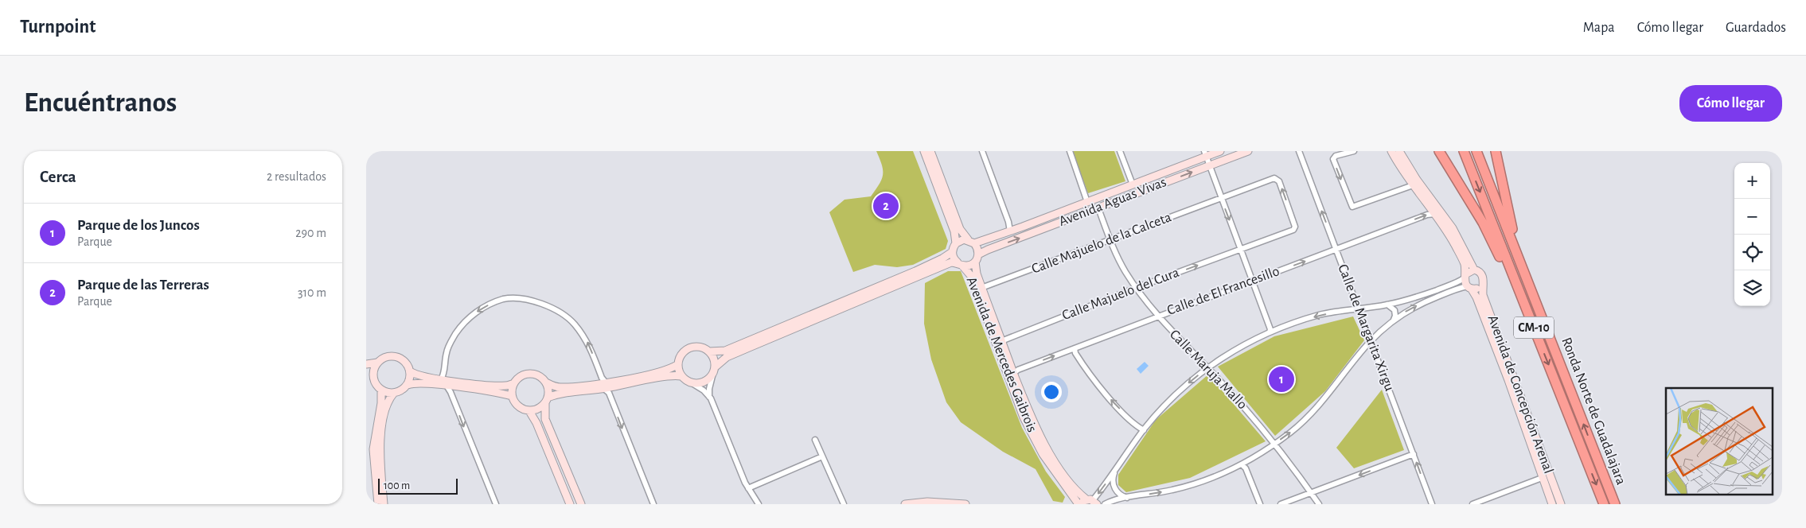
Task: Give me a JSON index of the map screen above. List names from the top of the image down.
{
  "streets": {
    "highway": ["CM-10", "Ronda Norte de Guadalajara"],
    "main road": ["Avenida Aguas Vivas", "Avenida de Mercedes Gaibrois", "Avenida de Concepción Arenal"],
    "street": [
      "Calle Majuelo de la Calceta",
      "Calle de El Francesillo",
      "Calle Majuelo del Cura",
      "Calle de Margarita Xirgu",
      "Calle Maruja Mallo"
    ]
  },
  "crossings": [
    ["Avenida Aguas Vivas", "Avenida de Mercedes Gaibrois"],
    ["Avenida Aguas Vivas", "Calle Maruja Mallo"],
    ["Calle Majuelo de la Calceta", "Calle Majuelo del Cura"],
    ["Calle Majuelo de la Calceta", "Avenida de Mercedes Gaibrois"],
    ["Calle Majuelo de la Calceta", "Calle Maruja Mallo"],
    ["Calle de El Francesillo", "Calle de Margarita Xirgu"],
    ["Calle de El Francesillo", "Avenida de Mercedes Gaibrois"],
    ["Calle de El Francesillo", "Calle Maruja Mallo"],
    ["Calle Majuelo del Cura", "Avenida de Mercedes Gaibrois"],
    ["Calle Majuelo del Cura", "Calle Maruja Mallo"],
    ["CM-10", "Ronda Norte de Guadalajara"]
  ],
  "one_way": ["Calle de El Francesillo", "Calle Majuelo del Cura", "Calle de Margarita Xirgu"],
  "scale_bar": "100 m",
  "page": {
    "header": "Turnpoint",
    "nav": ["Mapa", "Cómo llegar", "Guardados"],
    "buttons": "Cómo llegar",
    "title": "Encuéntranos",
    "heading": ["Cerca", "2 resultados"],
    "map_buttons": ["+", "−"],
    "pins": ["2", "1"],
    "list": [
      {
        "mark": "1",
        "name": "Parque de los Juncos",
        "note": "Parque",
        "value": "290 m"
      },
      {
        "mark": "2",
        "name": "Parque de las Terreras",
        "note": "Parque",
        "value": "310 m"
      }
    ],
    "scale": "100 m"
  }
}
